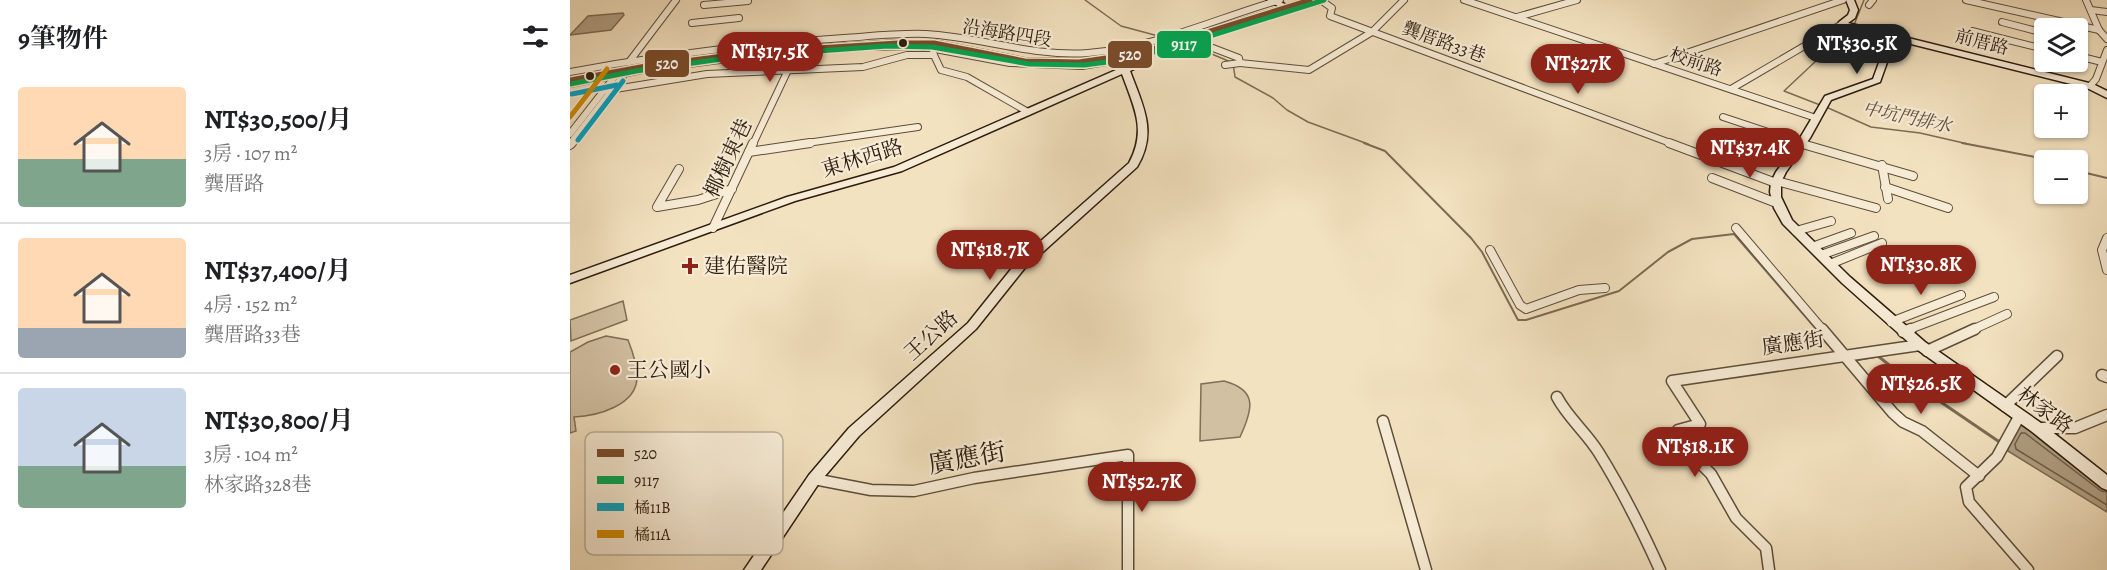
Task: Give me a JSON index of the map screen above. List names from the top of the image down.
{
  "streets": {
    "main road": ["沿海路四段"],
    "street": [
      "龔厝路33巷",
      "前厝路",
      "校前路",
      "椰樹東巷",
      "東林西路",
      "王公路",
      "廣應街",
      "林家路"
    ]
  },
  "crossings": [
    ["沿海路四段", "龔厝路33巷"],
    ["沿海路四段", "東林西路"],
    ["椰樹東巷", "東林西路"],
    ["東林西路", "王公路"],
    ["王公路", "廣應街"],
    ["廣應街", "林家路"]
  ],
  "water": ["中坑門排水"],
  "places": {
    "health": ["建佑醫院"],
    "other": ["王公國小"]
  },
  "lines": [
    "transit line 520",
    "transit line 9117",
    "transit line 橘11A",
    "transit line 橘11B"
  ],
  "legend": [
    "520",
    "9117",
    "橘11B",
    "橘11A"
  ],
  "page": {
    "heading": "9筆物件",
    "map_buttons": ["+", "−"],
    "price": [
      "NT$30.5K",
      "NT$17.5K",
      "NT$27K",
      "NT$37.4K",
      "NT$18.7K",
      "NT$30.8K",
      "NT$26.5K",
      "NT$18.1K",
      "NT$52.7K"
    ],
    "list": [
      {
        "name": "NT$30,500/月",
        "note": "3房 · 107 m² · 龔厝路"
      },
      {
        "name": "NT$37,400/月",
        "note": "4房 · 152 m² · 龔厝路33巷"
      },
      {
        "name": "NT$30,800/月",
        "note": "3房 · 104 m² · 林家路328巷"
      }
    ]
  }
}
